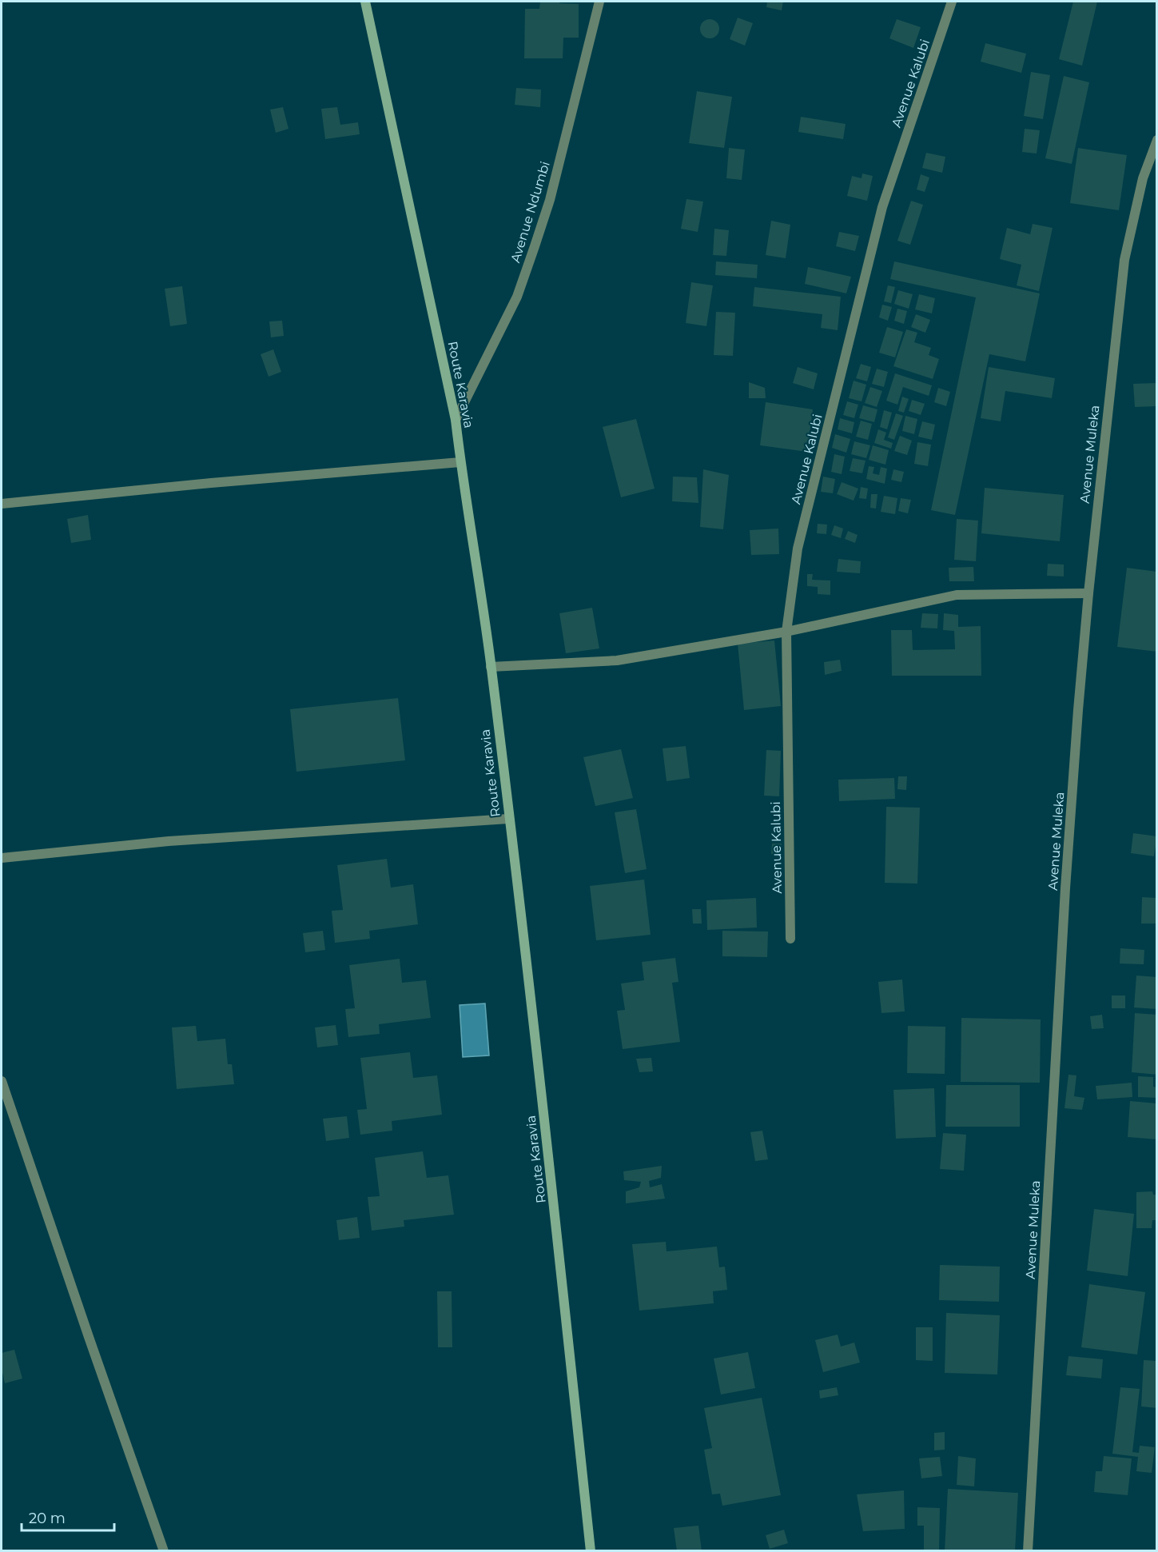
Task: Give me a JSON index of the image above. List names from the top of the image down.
{
  "streets": {
    "street": [
      "Avenue Kalubi",
      "Avenue Ndumbi",
      "Route Karavia",
      "Avenue Muleka"
    ]
  },
  "crossings": [
    ["Avenue Ndumbi", "Route Karavia"]
  ],
  "scale_bar": "20 m"
}
